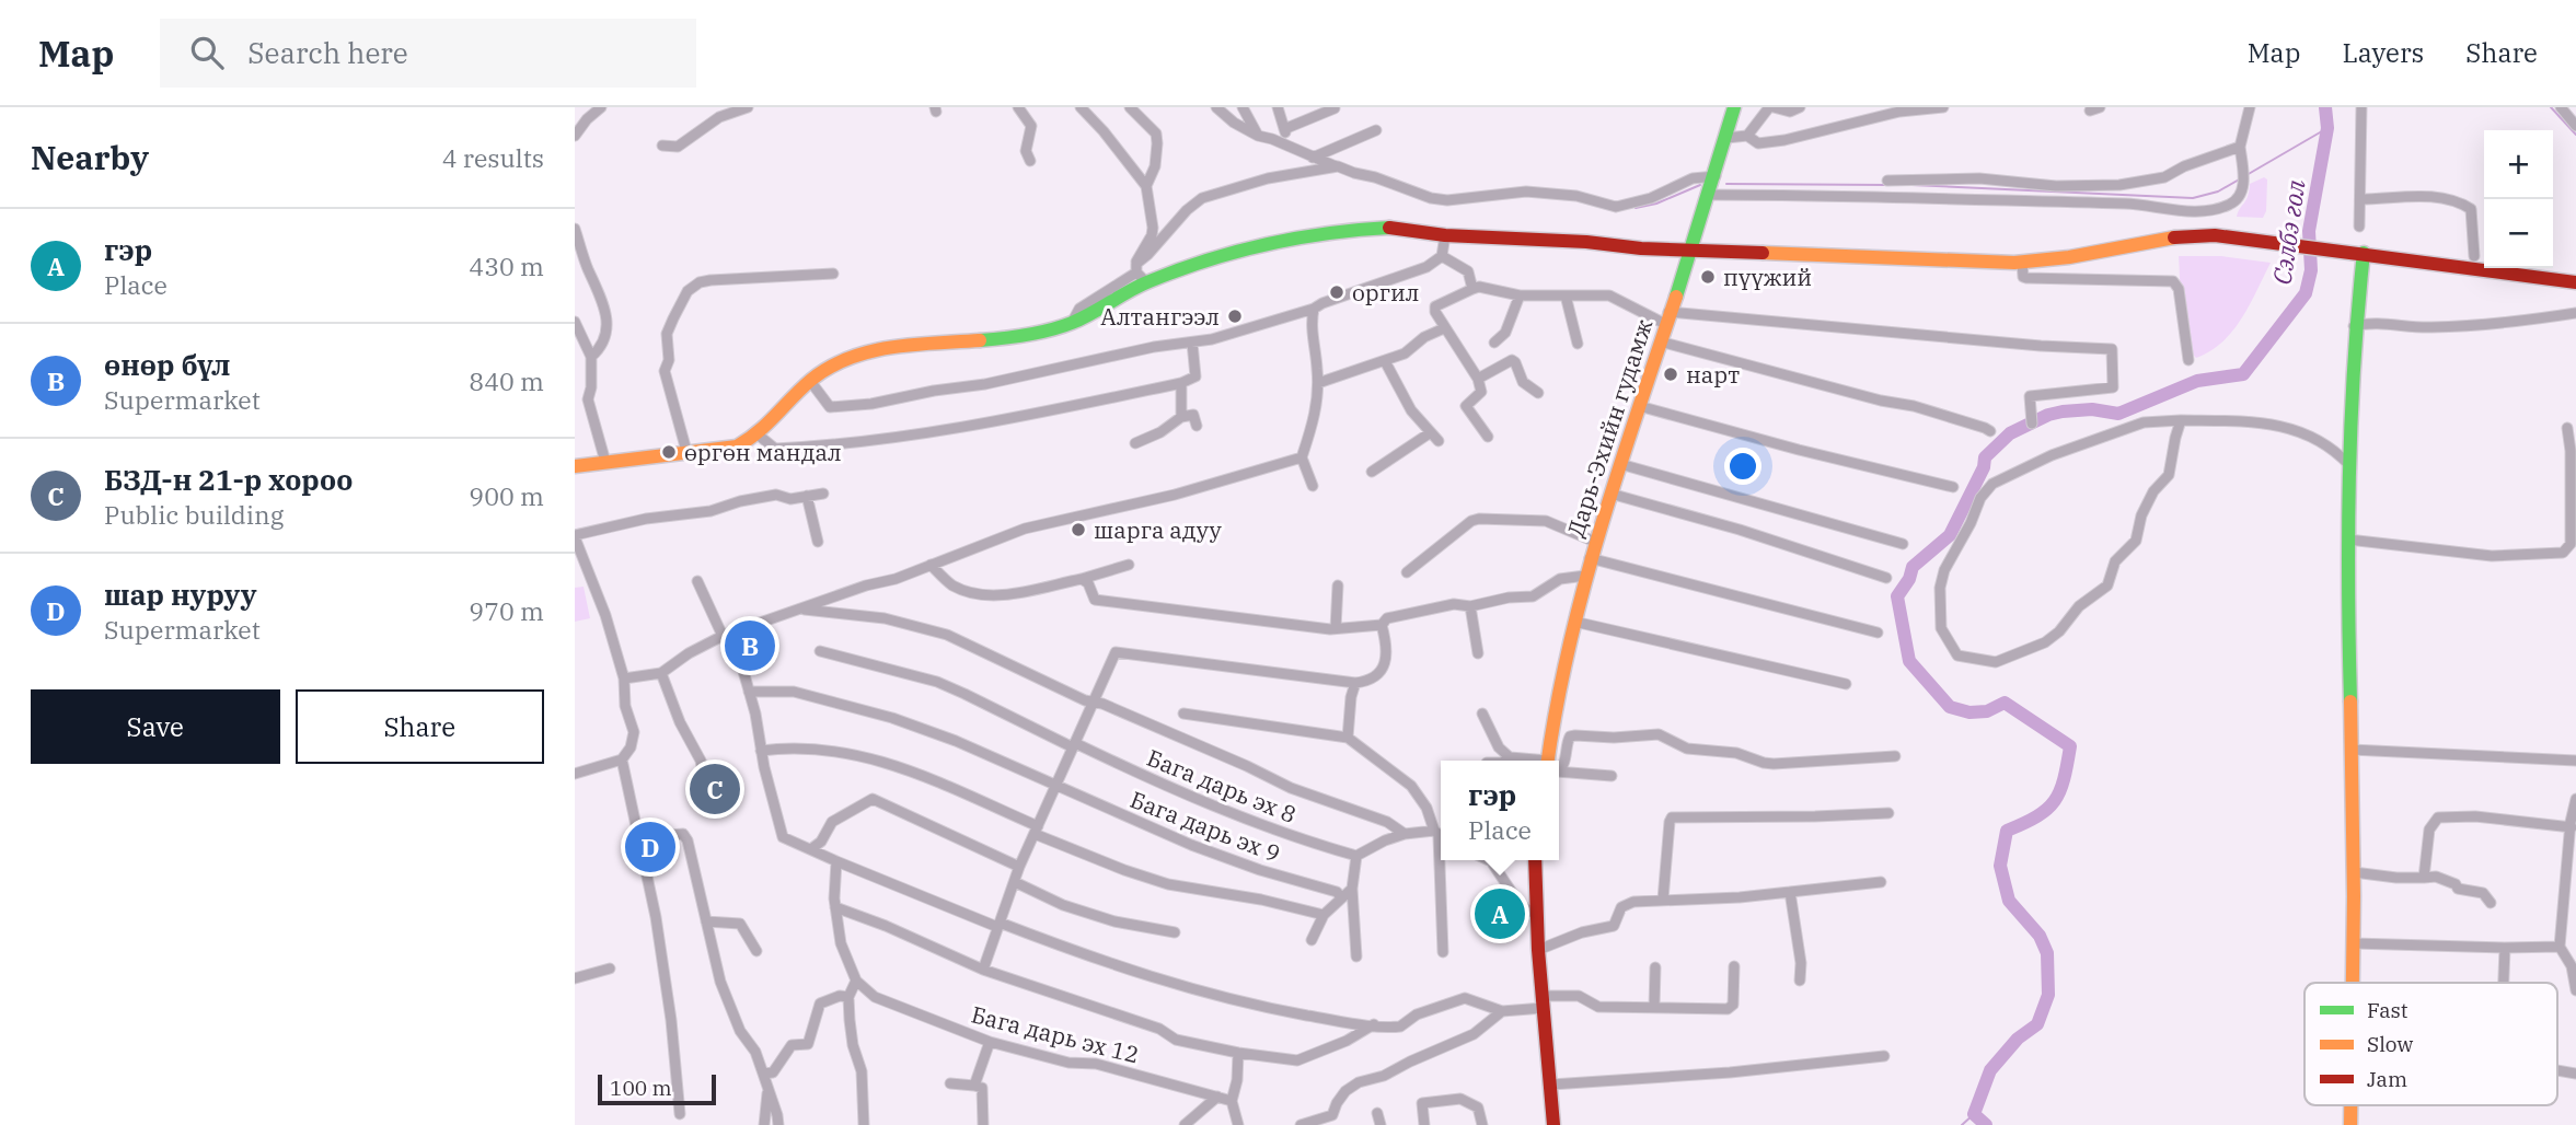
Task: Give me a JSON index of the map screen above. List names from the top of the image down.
{
  "streets": {
    "main road": ["Дарь-Эхийн гудамж"],
    "street": ["Бага дарь эх 8", "Бага дарь эх 9", "Бага дарь эх 12"]
  },
  "water": ["Сэлбэ гол"],
  "places": [
    "пүүжий",
    "оргил",
    "Алтангээл",
    "нарт",
    "өргөн мандал",
    "шарга адуу"
  ],
  "legend": ["Fast", "Slow", "Jam"],
  "scale_bar": "100 m",
  "page": {
    "header": "Map",
    "search": "Search here",
    "nav": ["Map", "Layers", "Share"],
    "heading": ["Nearby", "4 results"],
    "map_buttons": ["+", "−"],
    "list": [
      {
        "mark": "A",
        "name": "гэр",
        "note": "Place",
        "value": "430 m"
      },
      {
        "mark": "B",
        "name": "өнөр бүл",
        "note": "Supermarket",
        "value": "840 m"
      },
      {
        "mark": "C",
        "name": "БЗД-н 21-р хороо",
        "note": "Public building",
        "value": "900 m"
      },
      {
        "mark": "D",
        "name": "шар нуруу",
        "note": "Supermarket",
        "value": "970 m"
      }
    ],
    "pins": [
      "B",
      "C",
      "D",
      "A"
    ],
    "buttons": ["Save", "Share"],
    "popup": ["гэр", "Place"],
    "scale": "100 m"
  }
}
